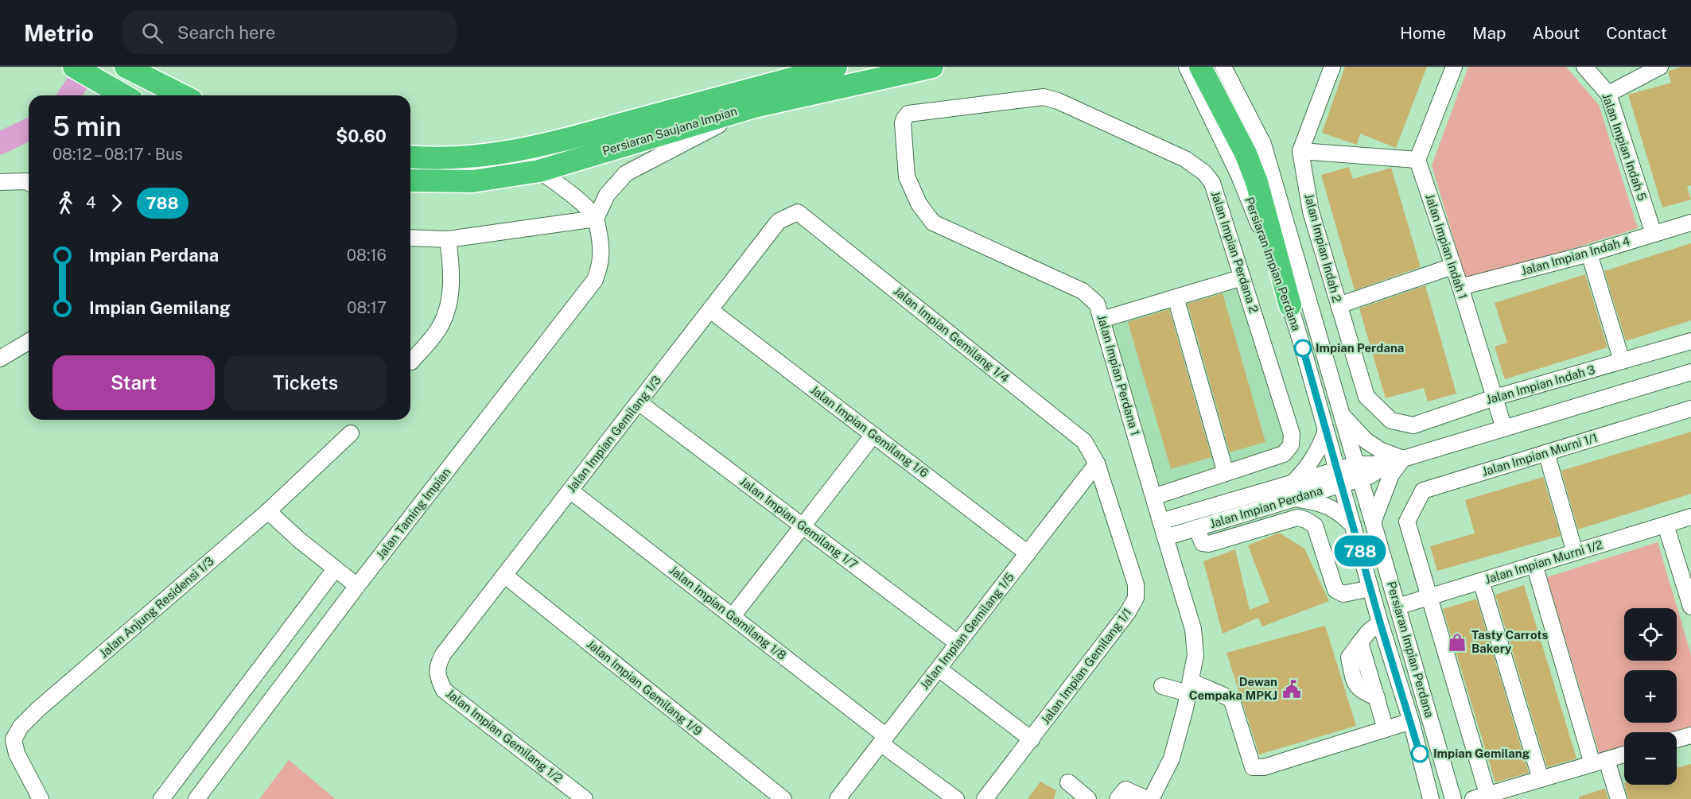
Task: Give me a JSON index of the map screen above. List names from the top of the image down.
{
  "streets": {
    "highway": ["Persiaran Saujana Impian"],
    "street": [
      "Jalan Impian Indah 5",
      "Jalan Impian Indah 1",
      "Jalan Impian Indah 2",
      "Jalan Impian Perdana 2",
      "Jalan Impian Indah 4",
      "Persiaran Impian Perdana",
      "Jalan Impian Gemilang 1/4",
      "Jalan Impian Perdana 1",
      "Jalan Impian Indah 3",
      "Jalan Impian Gemilang 1/6",
      "Jalan Impian Gemilang 1/3",
      "Jalan Impian Murni 1/1",
      "Jalan Impian Perdana",
      "Jalan Taming Impian",
      "Jalan Impian Gemilang 1/7",
      "Jalan Impian Murni 1/2",
      "Jalan Anjung Residensi 1/3",
      "Jalan Impian Gemilang 1/8",
      "Jalan Impian Gemilang 1/5",
      "Jalan Impian Gemilang 1/1",
      "Jalan Impian Gemilang 1/9",
      "Jalan Impian Gemilang 1/2"
    ]
  },
  "crossings": [
    ["Jalan Impian Indah 5", "Jalan Impian Indah 4"],
    ["Jalan Impian Indah 1", "Jalan Impian Indah 4"],
    ["Jalan Impian Indah 1", "Jalan Impian Indah 3"],
    ["Jalan Impian Indah 1", "Jalan Impian Perdana"],
    ["Jalan Impian Indah 2", "Jalan Impian Indah 3"],
    ["Jalan Impian Perdana 2", "Jalan Impian Perdana 1"],
    ["Persiaran Impian Perdana", "Jalan Impian Perdana"],
    ["Persiaran Impian Perdana", "Jalan Impian Murni 1/2"],
    ["Jalan Impian Gemilang 1/4", "Jalan Impian Gemilang 1/3"],
    ["Jalan Impian Gemilang 1/4", "Jalan Impian Gemilang 1/5"],
    ["Jalan Impian Gemilang 1/4", "Jalan Impian Gemilang 1/1"],
    ["Jalan Impian Perdana 1", "Jalan Impian Perdana"],
    ["Jalan Impian Gemilang 1/6", "Jalan Impian Gemilang 1/3"],
    ["Jalan Impian Gemilang 1/6", "Jalan Impian Gemilang 1/5"],
    ["Jalan Impian Gemilang 1/3", "Jalan Impian Gemilang 1/7"],
    ["Jalan Impian Gemilang 1/3", "Jalan Impian Gemilang 1/8"],
    ["Jalan Impian Gemilang 1/3", "Jalan Impian Gemilang 1/9"],
    ["Jalan Impian Gemilang 1/3", "Jalan Impian Gemilang 1/2"],
    ["Jalan Impian Murni 1/1", "Jalan Impian Murni 1/2"],
    ["Jalan Impian Gemilang 1/7", "Jalan Impian Gemilang 1/5"],
    ["Jalan Impian Gemilang 1/8", "Jalan Impian Gemilang 1/5"],
    ["Jalan Impian Gemilang 1/5", "Jalan Impian Gemilang 1/1"]
  ],
  "places": {
    "other": ["Impian Perdana", "Impian Gemilang"],
    "shop": ["Tasty Carrots Bakery"],
    "public building": ["Dewan Cempaka MPKJ"]
  },
  "lines": ["bus line 788"],
  "page": {
    "header": "Metrio",
    "search": "Search here",
    "nav": [
      "Home",
      "Map",
      "About",
      "Contact"
    ],
    "on_map": "788",
    "heading": ["5 min", "08:12 – 08:17 · Bus", "$0.60"],
    "legs": ["4", "788"],
    "list": [
      {
        "name": "Impian Perdana",
        "value": "08:16"
      },
      {
        "name": "Impian Gemilang",
        "value": "08:17"
      }
    ],
    "buttons": ["Start", "Tickets"],
    "map_buttons": ["+", "−"]
  }
}
